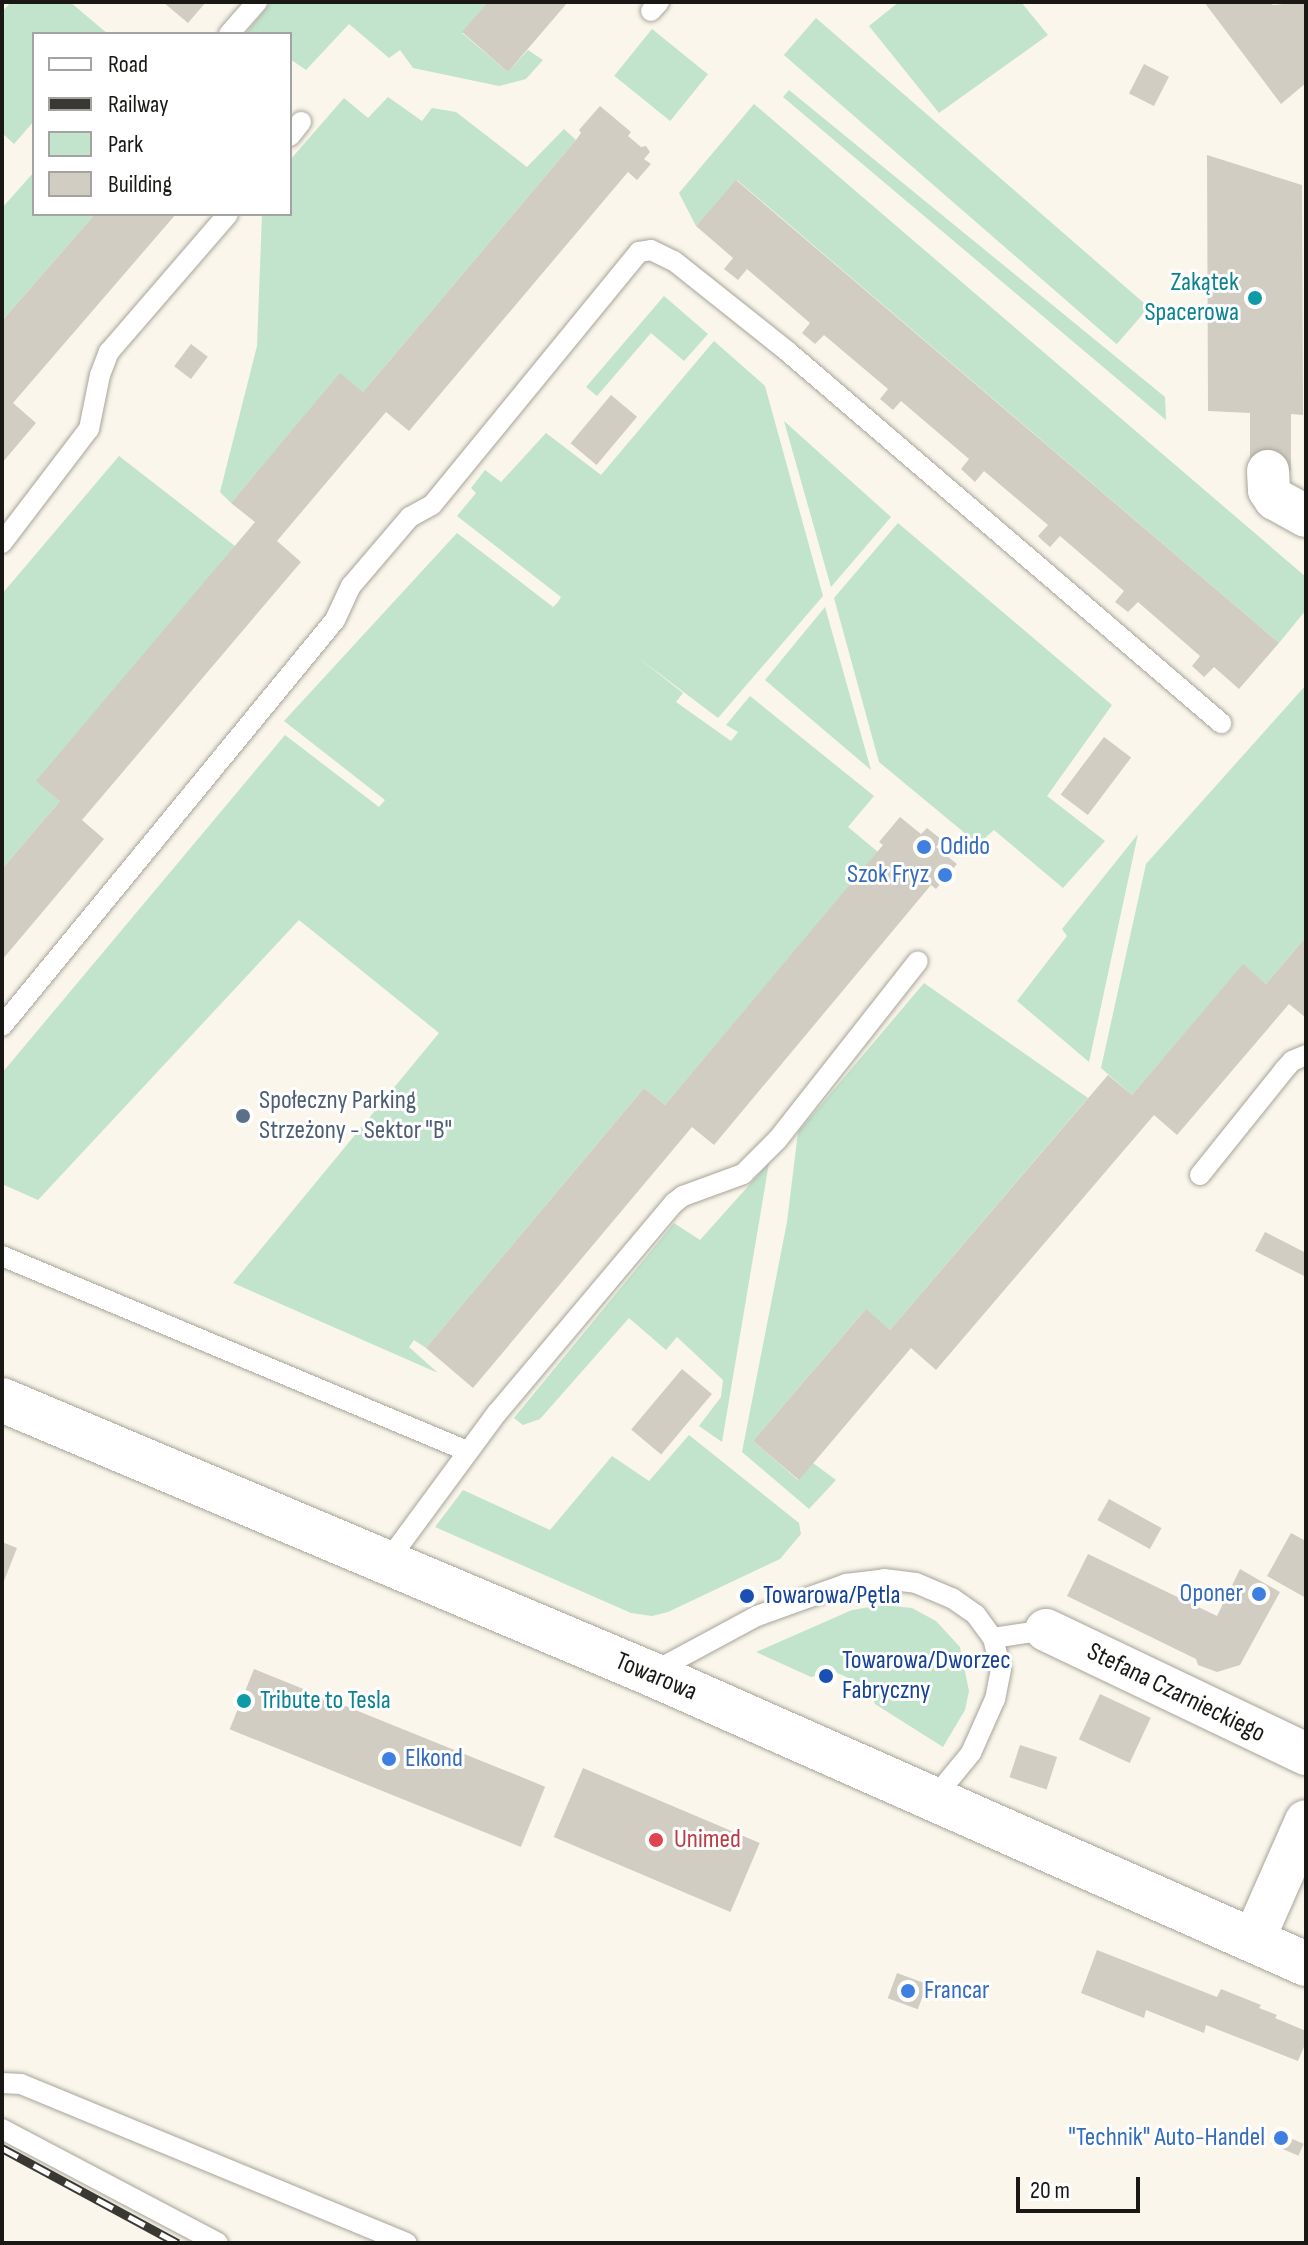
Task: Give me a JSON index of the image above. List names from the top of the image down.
{
  "streets": {
    "main road": ["Towarowa"],
    "street": ["Stefana Czarnieckiego"]
  },
  "places": [
    "Zakątek Spacerowa",
    "Odido",
    "Szok Fryz",
    "Społeczny Parking Strzeżony - Sektor \"B\"",
    "Oponer",
    "Towarowa/Pętla",
    "Towarowa/Dworzec Fabryczny",
    "Tribute to Tesla",
    "Elkond",
    "Unimed",
    "Francar",
    "\"Technik\" Auto-Handel"
  ],
  "legend": [
    "Road",
    "Railway",
    "Park",
    "Building"
  ],
  "scale_bar": "20 m"
}
